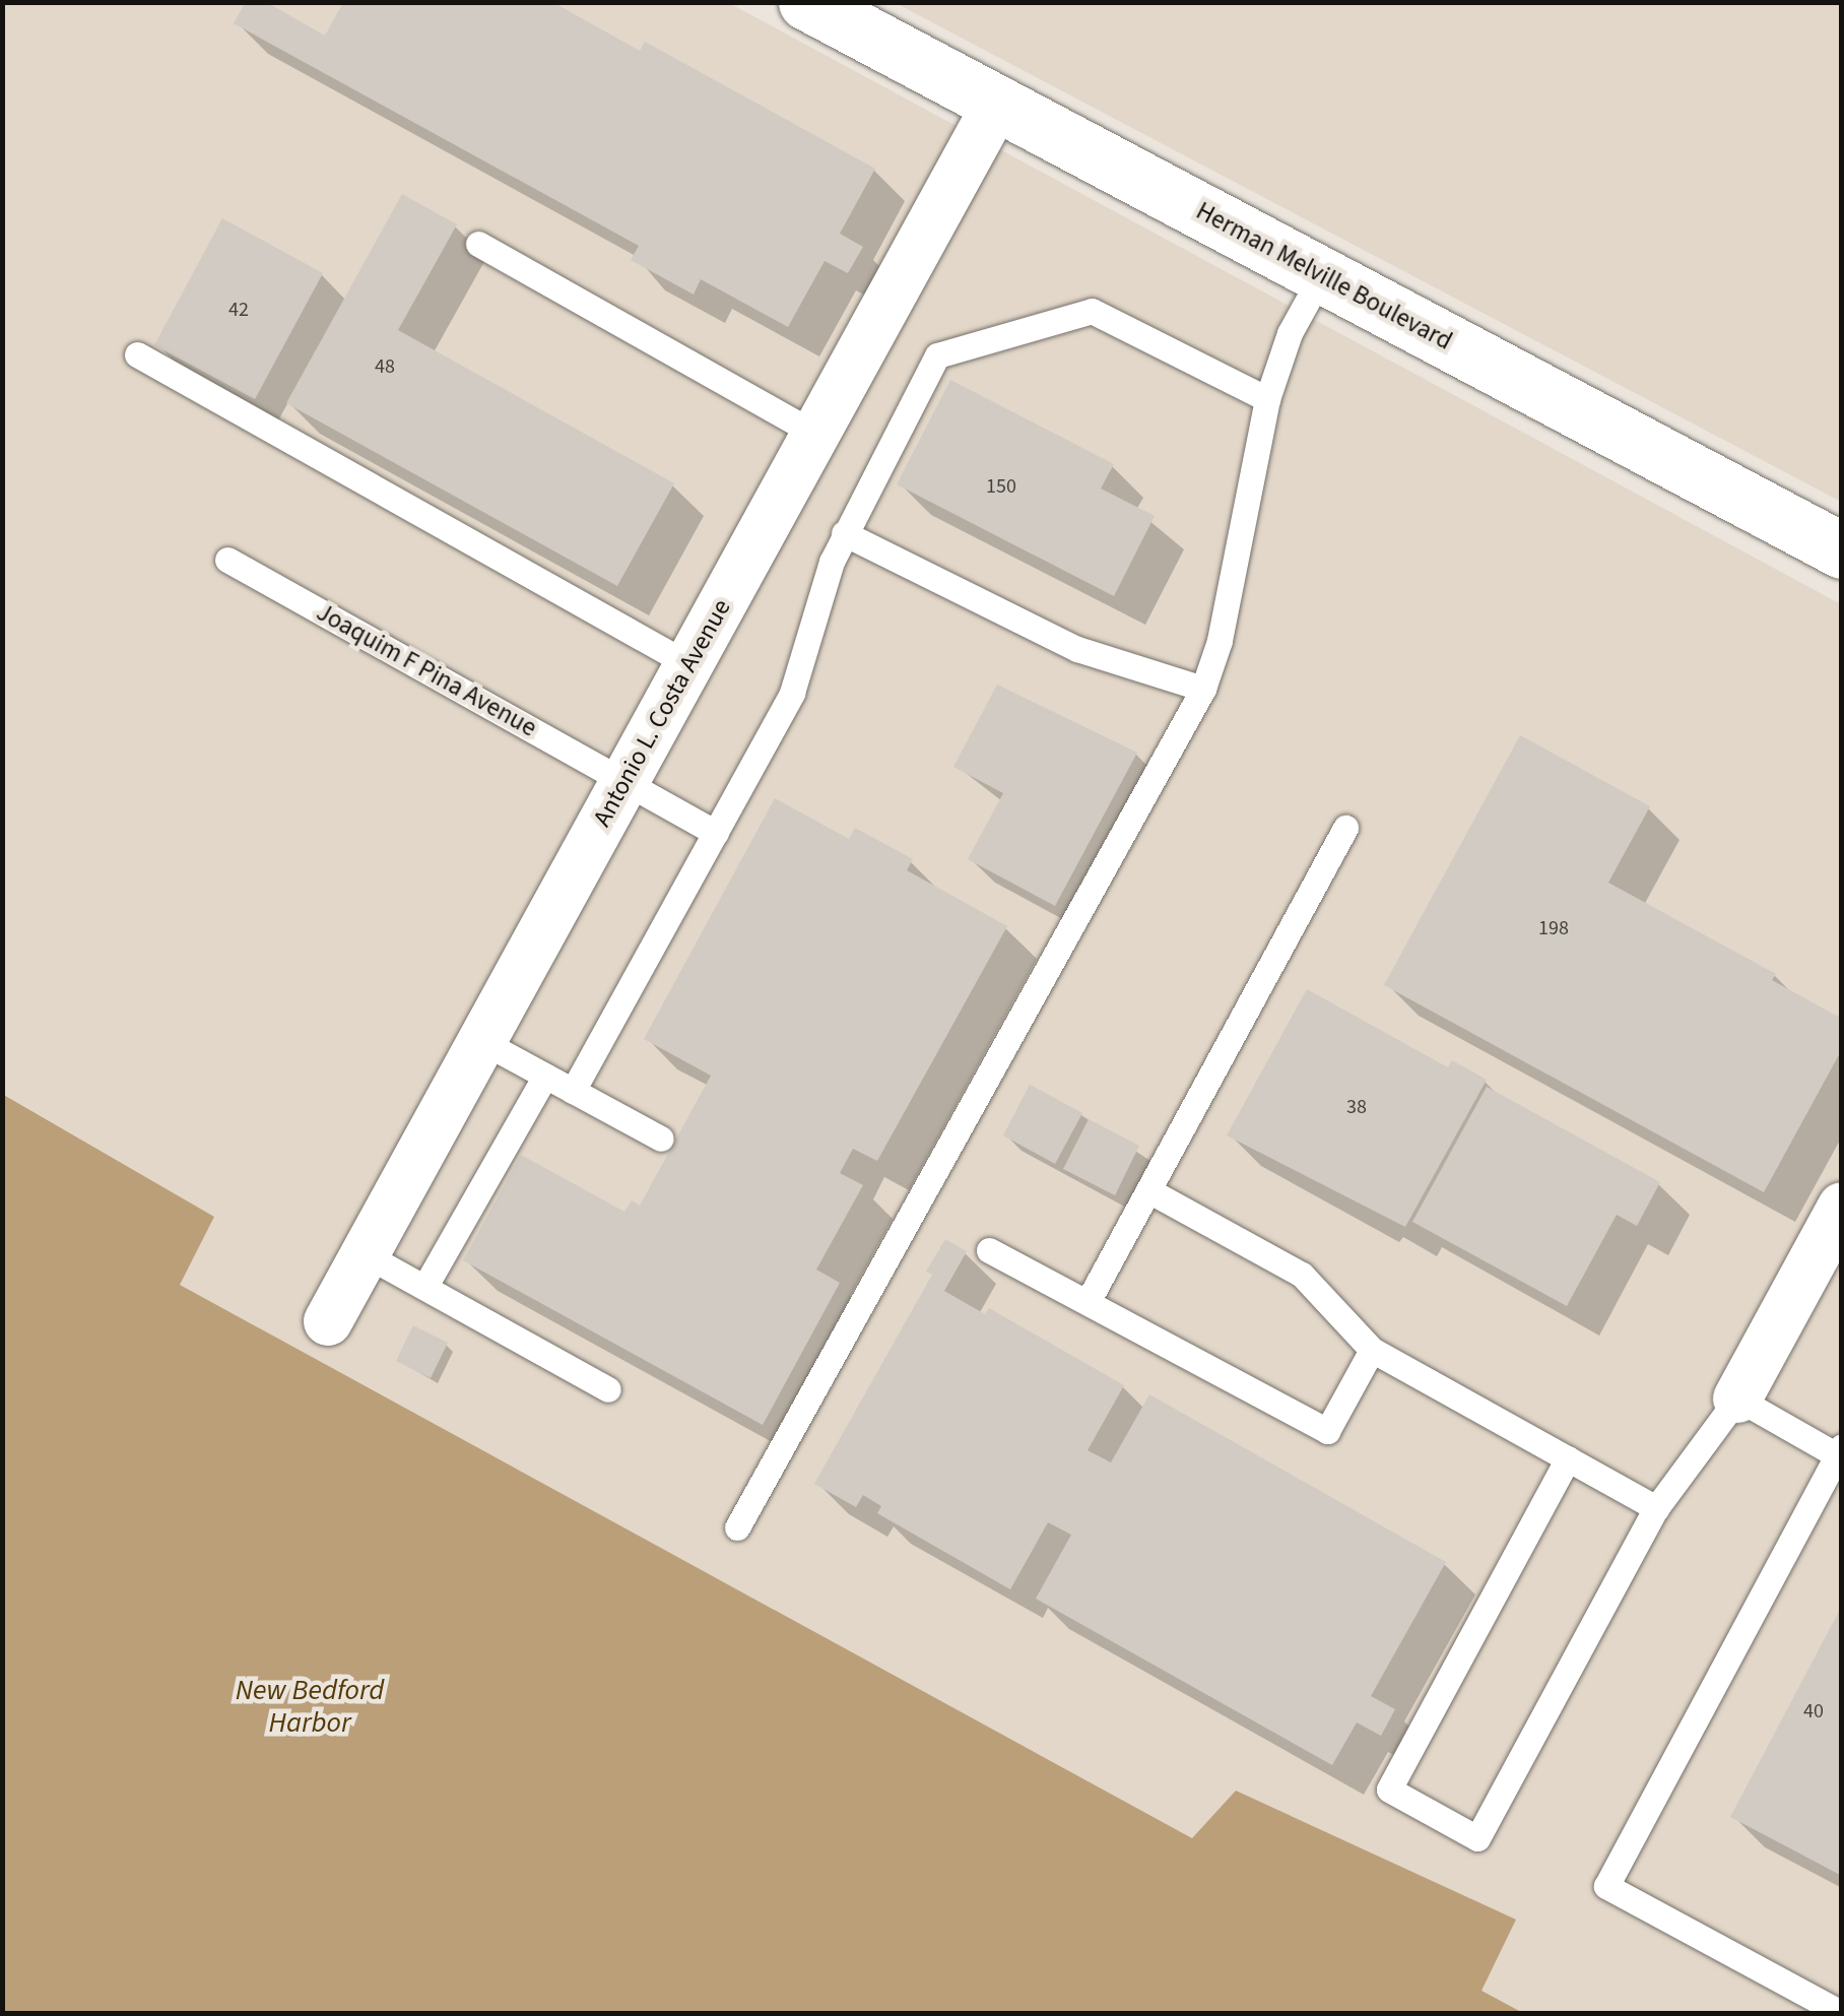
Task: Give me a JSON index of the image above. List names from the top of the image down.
{
  "streets": {
    "street": ["Herman Melville Boulevard", "Antonio L. Costa Avenue"],
    "lane": ["Joaquim F Pina Avenue"]
  },
  "crossings": [
    ["Herman Melville Boulevard", "Antonio L. Costa Avenue"],
    ["Joaquim F Pina Avenue", "Antonio L. Costa Avenue"]
  ],
  "water": ["New Bedford Harbor"],
  "house_numbers": [
    "42",
    "48",
    "150",
    "198",
    "38",
    "40"
  ]
}
